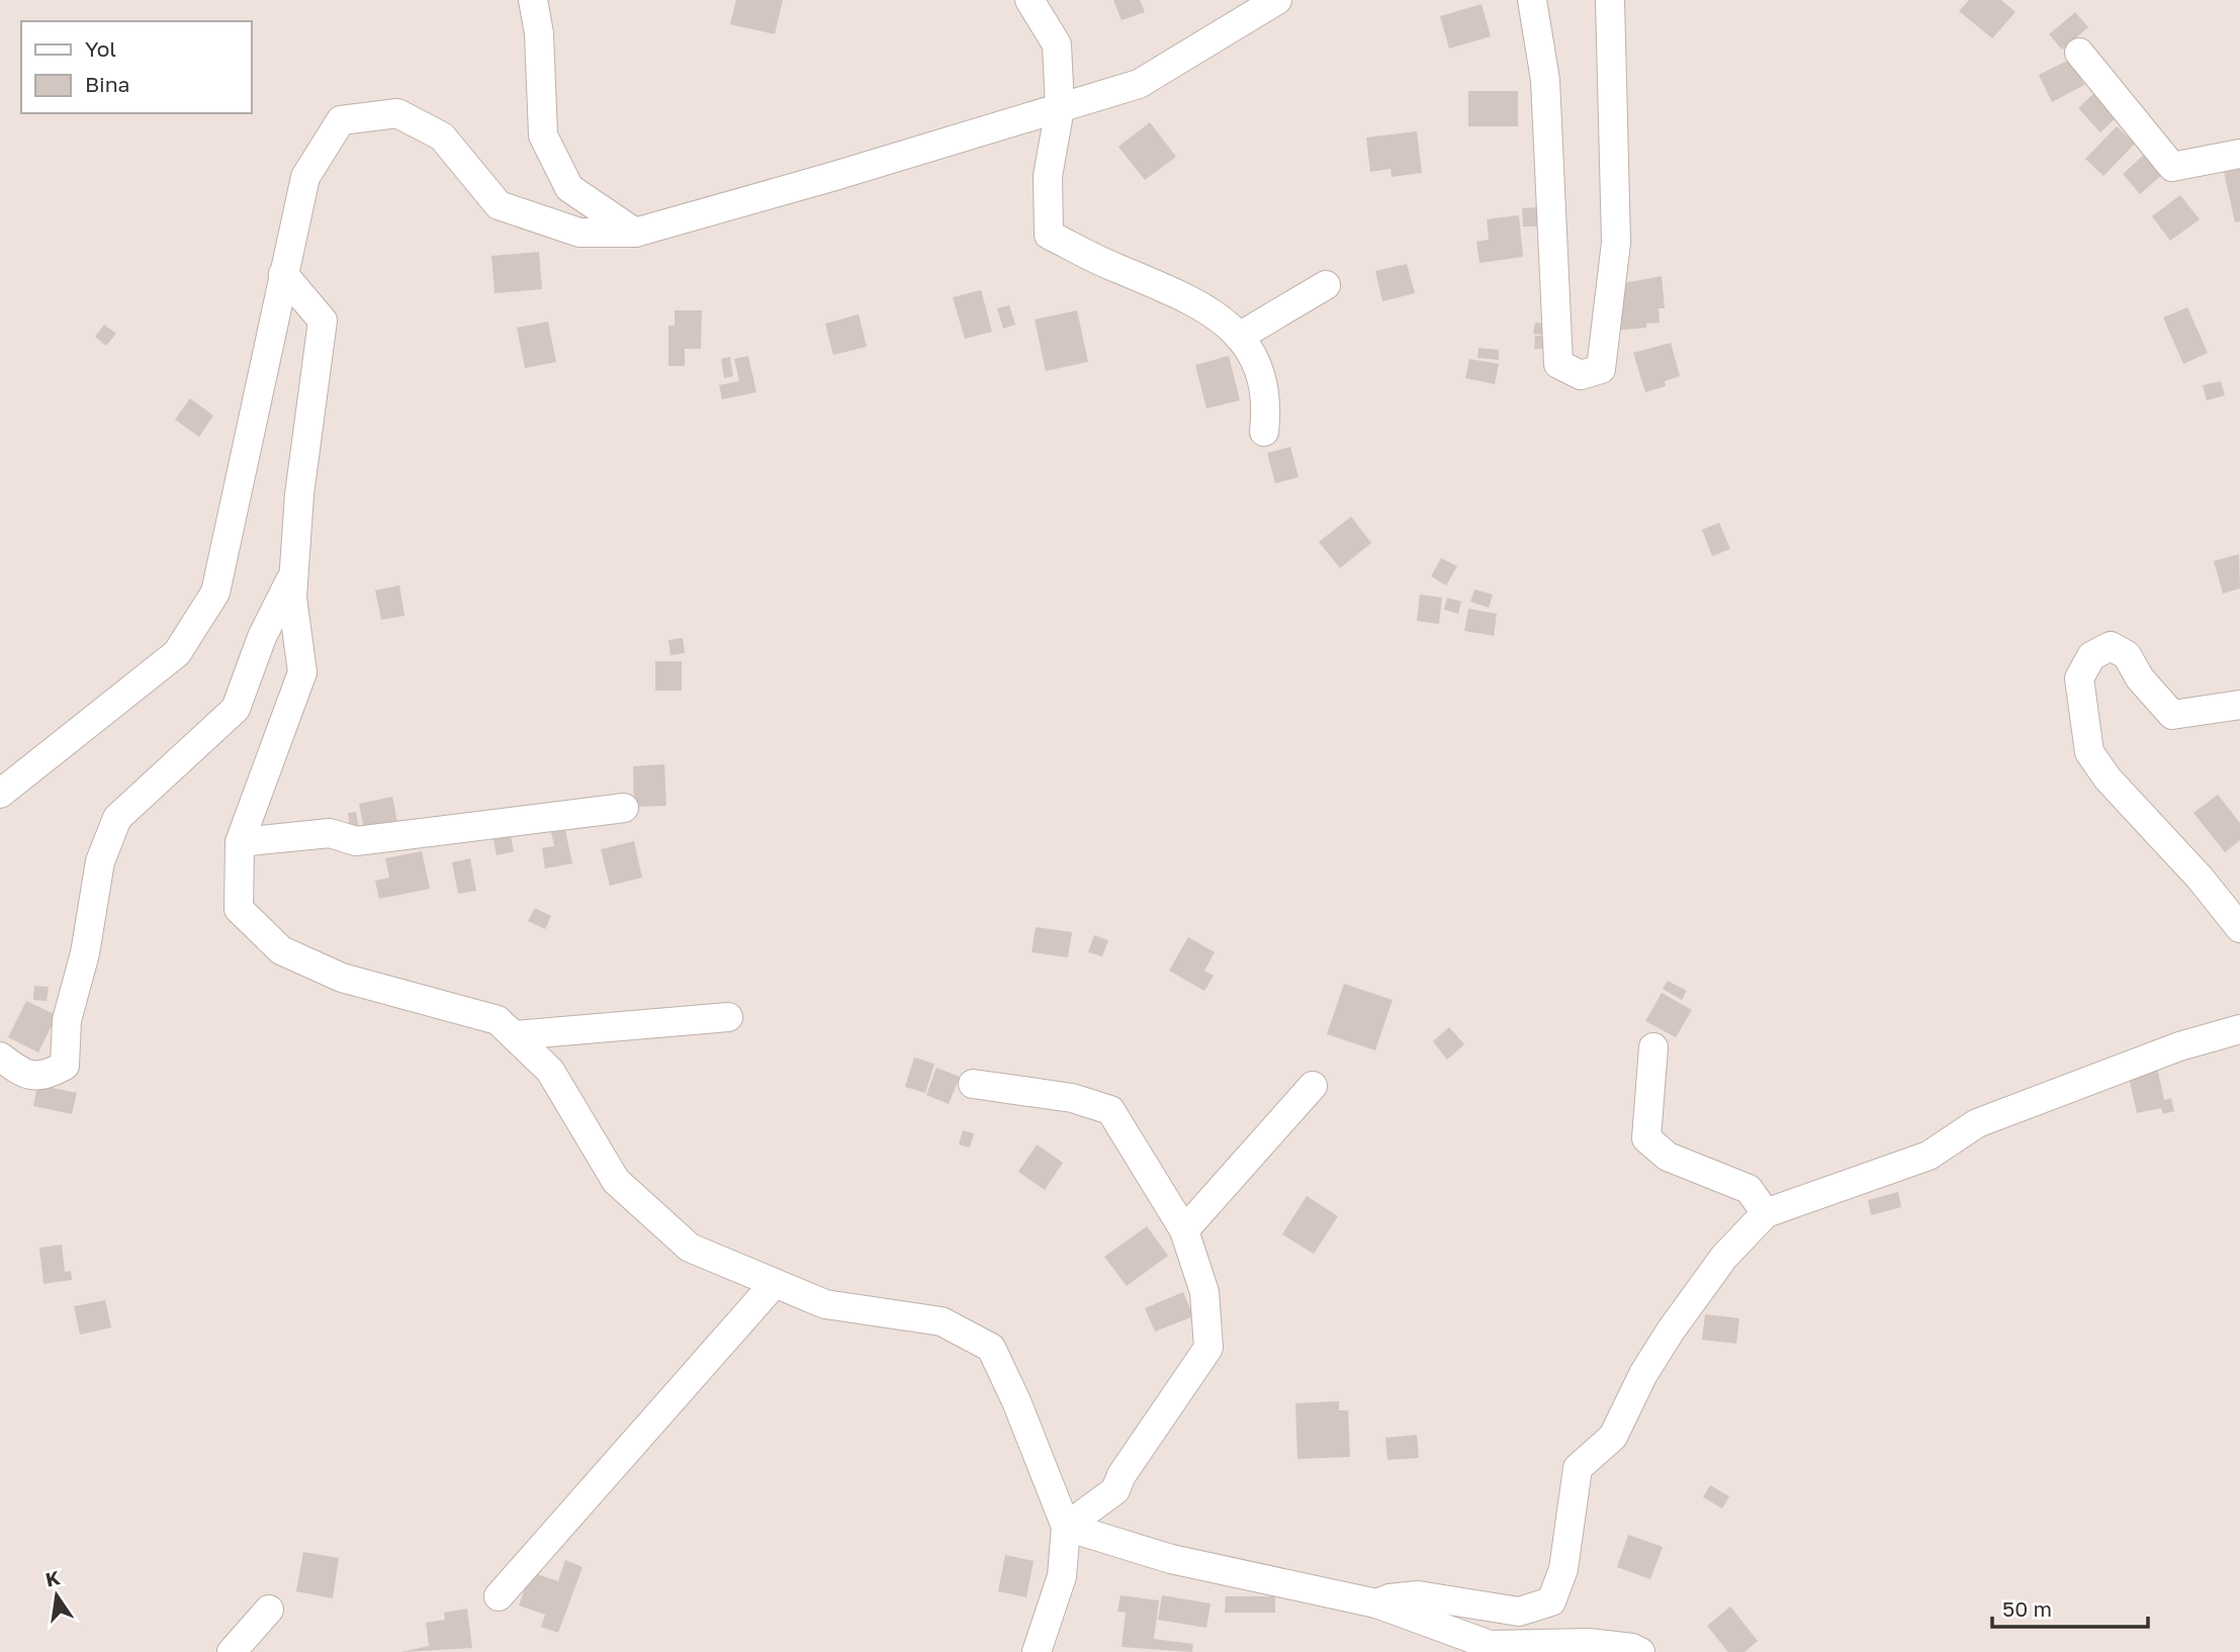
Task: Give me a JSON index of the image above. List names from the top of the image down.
{
  "legend": ["Yol", "Bina"],
  "scale_bar": "50 m",
  "north": "top"
}
